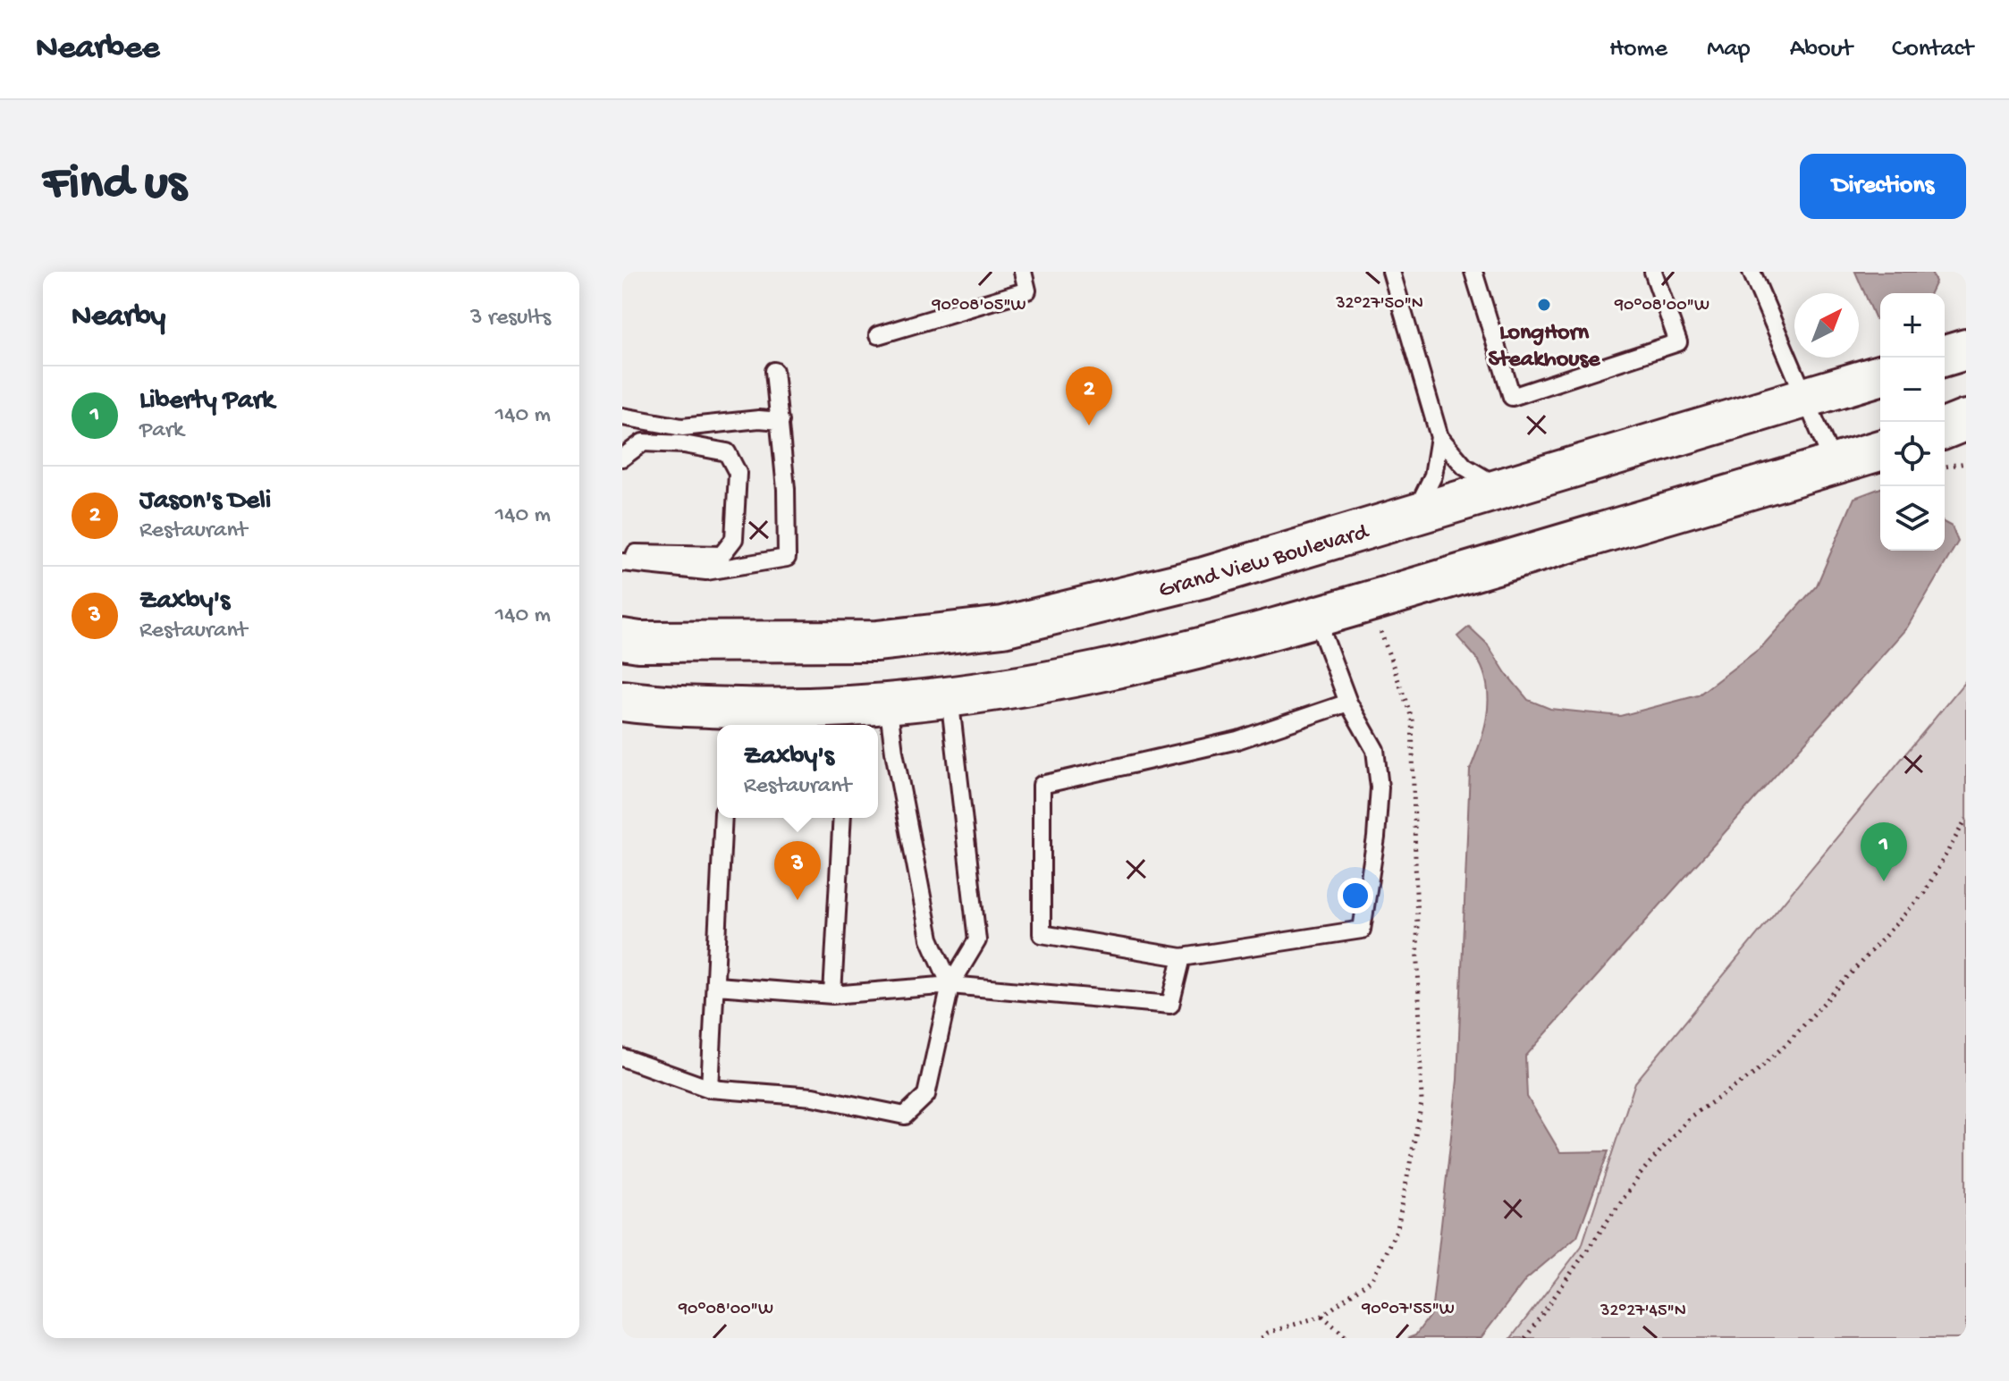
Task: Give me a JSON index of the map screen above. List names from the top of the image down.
{
  "streets": {
    "main road": ["Grand View Boulevard"]
  },
  "places": ["LongHorn Steakhouse"],
  "north": "top right",
  "page": {
    "header": "Nearbee",
    "nav": [
      "Home",
      "Map",
      "About",
      "Contact"
    ],
    "buttons": "Directions",
    "title": "Find us",
    "heading": ["Nearby", "3 results"],
    "map_buttons": ["+", "−"],
    "list": [
      {
        "mark": "1",
        "name": "Liberty Park",
        "note": "Park",
        "value": "140 m"
      },
      {
        "mark": "2",
        "name": "Jason's Deli",
        "note": "Restaurant",
        "value": "140 m"
      },
      {
        "mark": "3",
        "name": "Zaxby's",
        "note": "Restaurant",
        "value": "140 m"
      }
    ],
    "pins": ["2", "1", "3"],
    "popup": ["Zaxby's", "Restaurant"]
  },
  "coordinates": [
    "32°27'50\"N",
    "90°08'05\"W",
    "90°08'00\"W",
    "90°07'55\"W",
    "32°27'45\"N"
  ]
}
